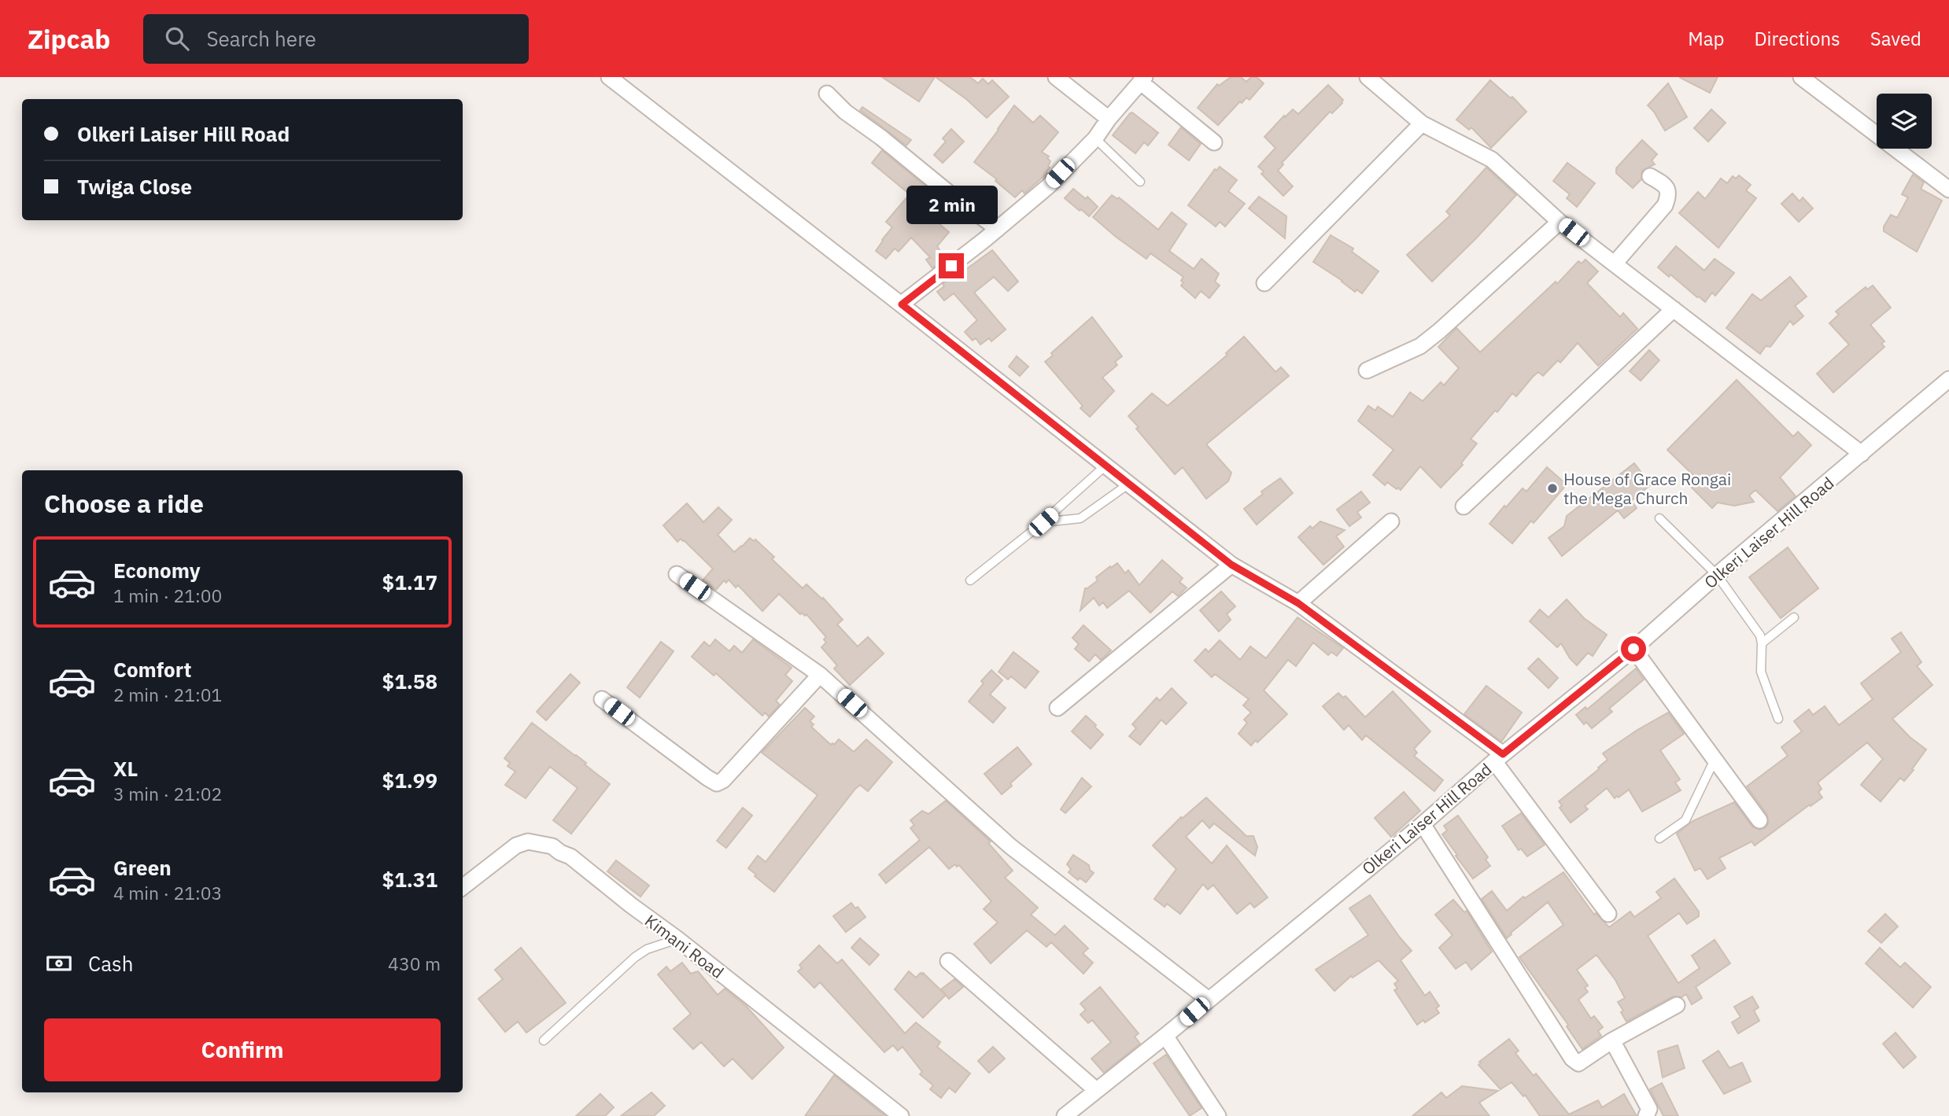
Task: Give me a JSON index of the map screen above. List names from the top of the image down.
{
  "streets": {
    "street": ["Olkeri Laiser Hill Road", "Kimani Road"]
  },
  "places": ["House of Grace Rongai the Mega Church"],
  "page": {
    "header": "Zipcab",
    "search": "Search here",
    "nav": ["Map", "Directions", "Saved"],
    "banner": ["Olkeri Laiser Hill Road", "Twiga Close"],
    "bubble": "2 min",
    "heading": "Choose a ride",
    "list": [
      {
        "name": "Economy",
        "note": "1 min · 21:00",
        "value": "$1.17"
      },
      {
        "name": "Comfort",
        "note": "2 min · 21:01",
        "value": "$1.58"
      },
      {
        "name": "XL",
        "note": "3 min · 21:02",
        "value": "$1.99"
      },
      {
        "name": "Green",
        "note": "4 min · 21:03",
        "value": "$1.31"
      }
    ],
    "pay": ["Cash", "430 m"],
    "buttons": "Confirm"
  }
}
